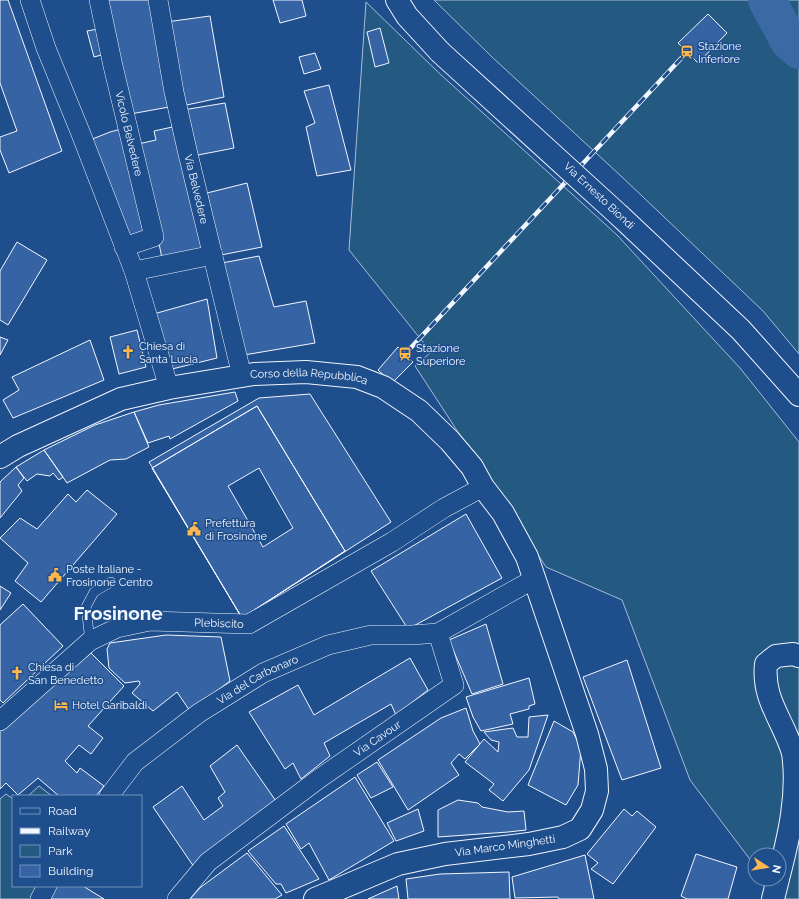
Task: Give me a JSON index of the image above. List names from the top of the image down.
{
  "streets": {
    "main road": ["Via Ernesto Biondi", "Corso della Repubblica", "Via Marco Minghetti"],
    "street": [
      "Vicolo Belvedere",
      "Via Belvedere",
      "Plebiscito",
      "Via del Carbonaro",
      "Via Cavour"
    ]
  },
  "crossings": [
    ["Via Belvedere", "Corso della Repubblica"],
    ["Corso della Repubblica", "Plebiscito"],
    ["Corso della Repubblica", "Via Marco Minghetti"],
    ["Via del Carbonaro", "Via Cavour"]
  ],
  "districts": ["Frosinone"],
  "places": {
    "station": ["Stazione Inferiore", "Stazione Superiore"],
    "church": ["Chiesa di Santa Lucia", "Chiesa di San Benedetto"],
    "public building": ["Prefettura di Frosinone", "Poste Italiane - Frosinone Centro"],
    "hotel": ["Hotel Garibaldi"]
  },
  "legend": [
    "Road",
    "Railway",
    "Park",
    "Building"
  ],
  "north": "right"
}
